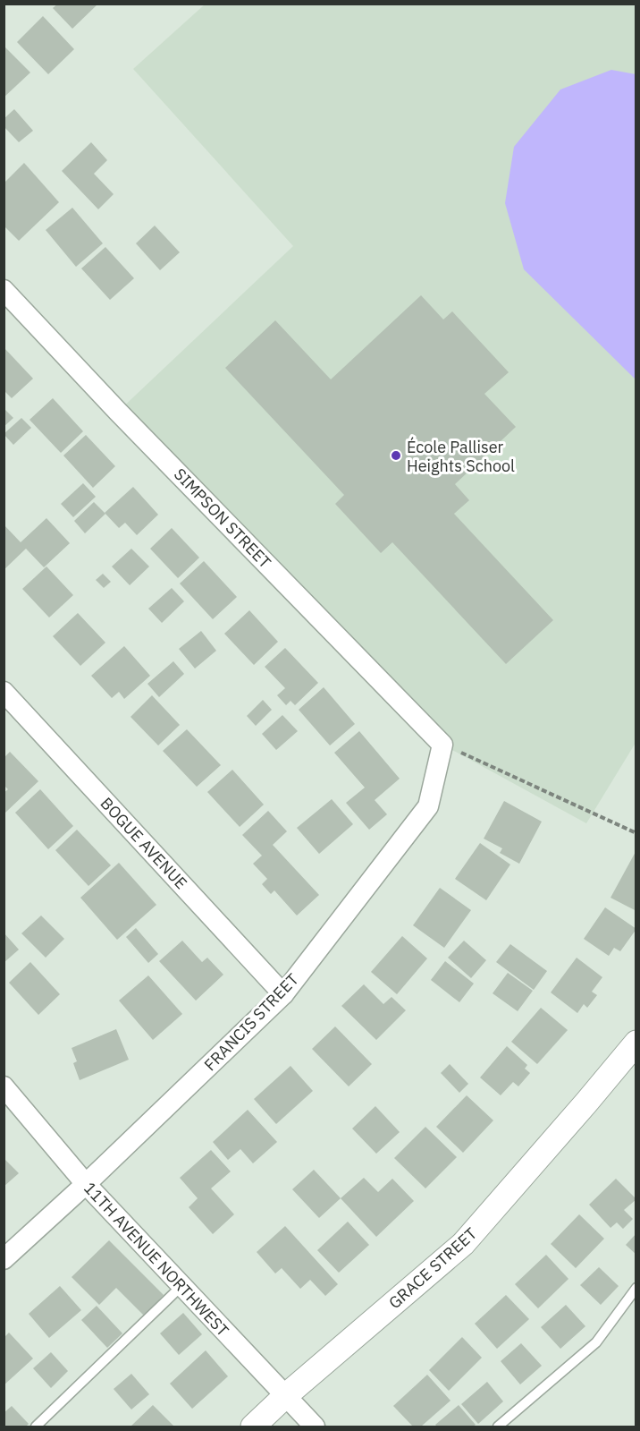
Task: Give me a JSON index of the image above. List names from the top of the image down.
{
  "streets": {
    "street": [
      "SIMPSON STREET",
      "BOGUE AVENUE",
      "FRANCIS STREET",
      "11TH AVENUE NORTHWEST",
      "GRACE STREET"
    ]
  },
  "crossings": [
    ["SIMPSON STREET", "FRANCIS STREET"],
    ["BOGUE AVENUE", "FRANCIS STREET"],
    ["FRANCIS STREET", "11TH AVENUE NORTHWEST"],
    ["11TH AVENUE NORTHWEST", "GRACE STREET"]
  ],
  "places": ["École Palliser Heights School"]
}
